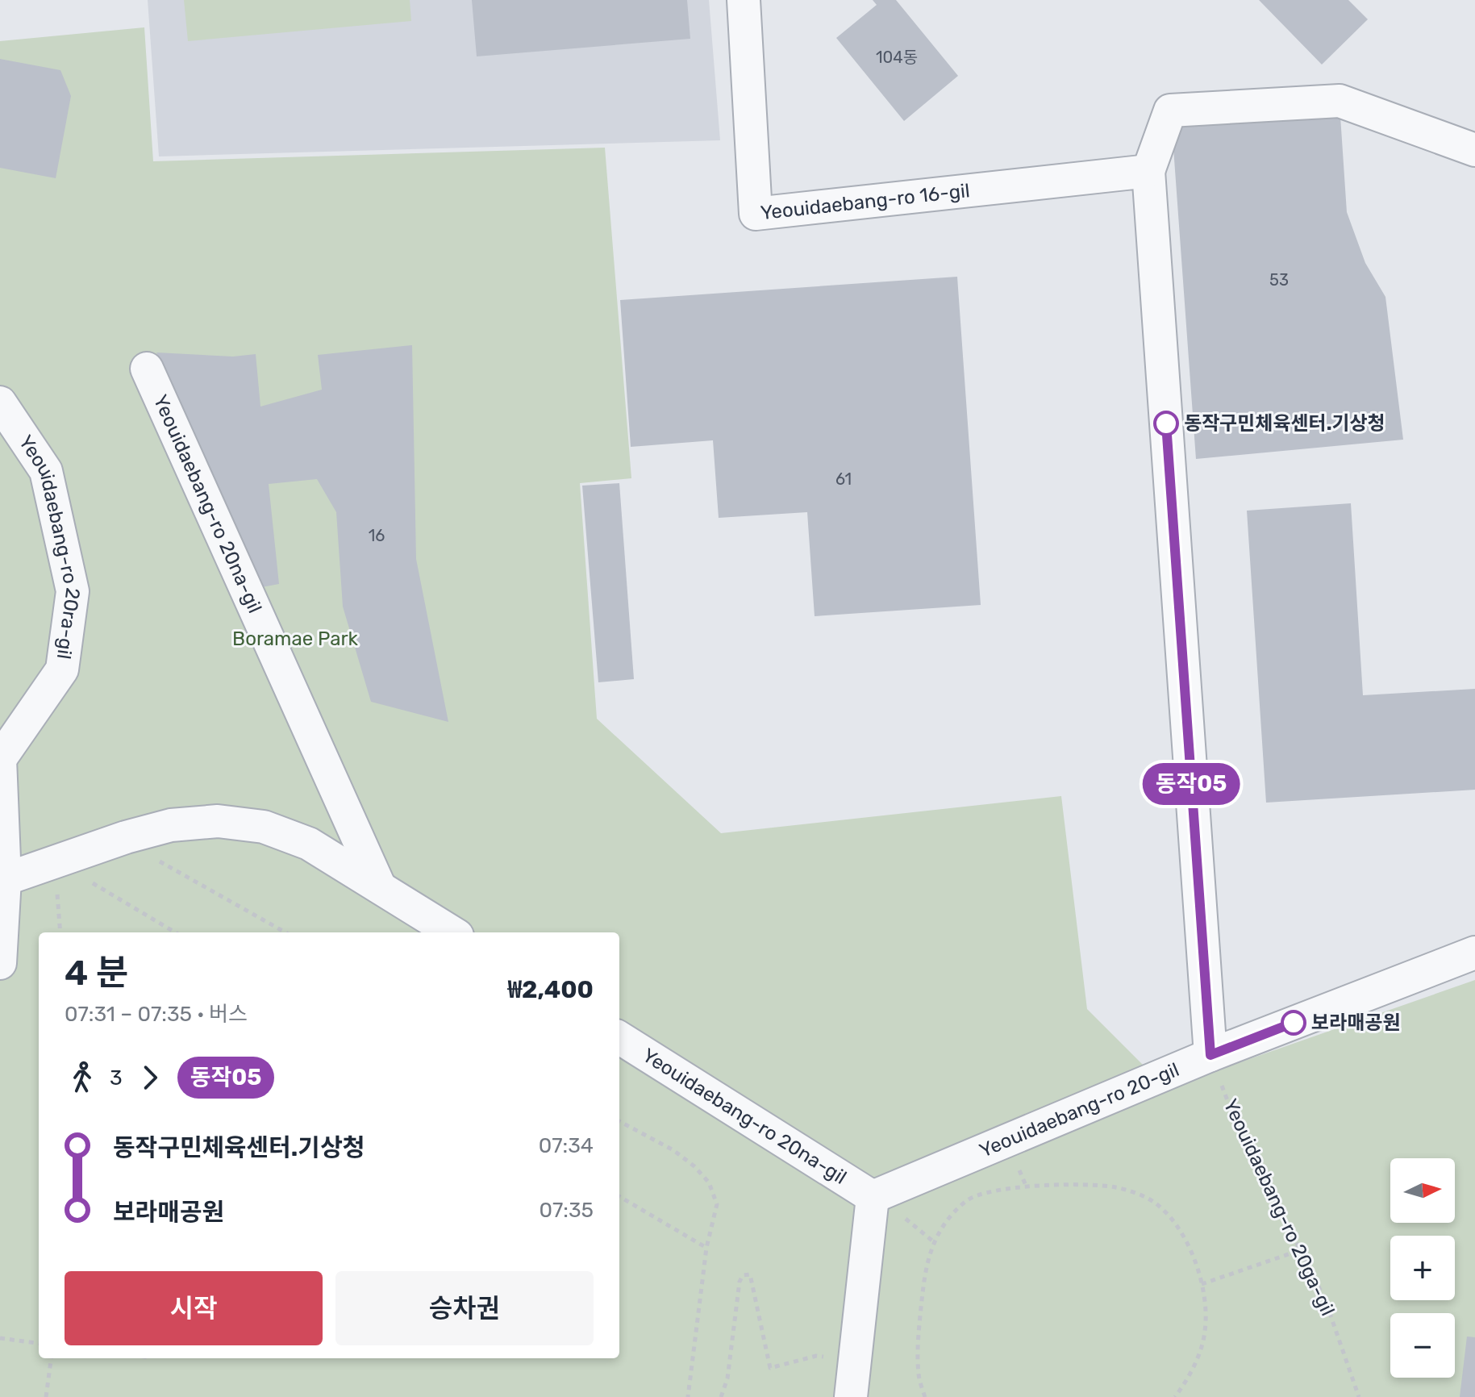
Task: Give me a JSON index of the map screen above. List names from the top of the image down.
{
  "streets": {
    "street": [
      "Yeouidaebang-ro 16-gil",
      "Yeouidaebang-ro 20na-gil",
      "Yeouidaebang-ro 20ra-gil",
      "Yeouidaebang-ro 20-gil"
    ],
    "path": ["Yeouidaebang-ro 20ga-gil"]
  },
  "crossings": [
    ["Yeouidaebang-ro 20na-gil", "Yeouidaebang-ro 20-gil"],
    ["Yeouidaebang-ro 20-gil", "Yeouidaebang-ro 20ga-gil"]
  ],
  "parks": ["Boramae Park"],
  "places": ["동작구민체육센터.기상청", "보라매공원"],
  "lines": ["bus line 동작05"],
  "house_numbers": [
    "104동",
    "53",
    "61",
    "16"
  ],
  "north": "right",
  "page": {
    "on_map": "동작05",
    "heading": ["4 분", "07:31 – 07:35 · 버스", "₩2,400"],
    "legs": ["3", "동작05"],
    "list": [
      {
        "name": "동작구민체육센터.기상청",
        "value": "07:34"
      },
      {
        "name": "보라매공원",
        "value": "07:35"
      }
    ],
    "map_buttons": ["+", "−"],
    "buttons": ["시작", "승차권"]
  }
}
